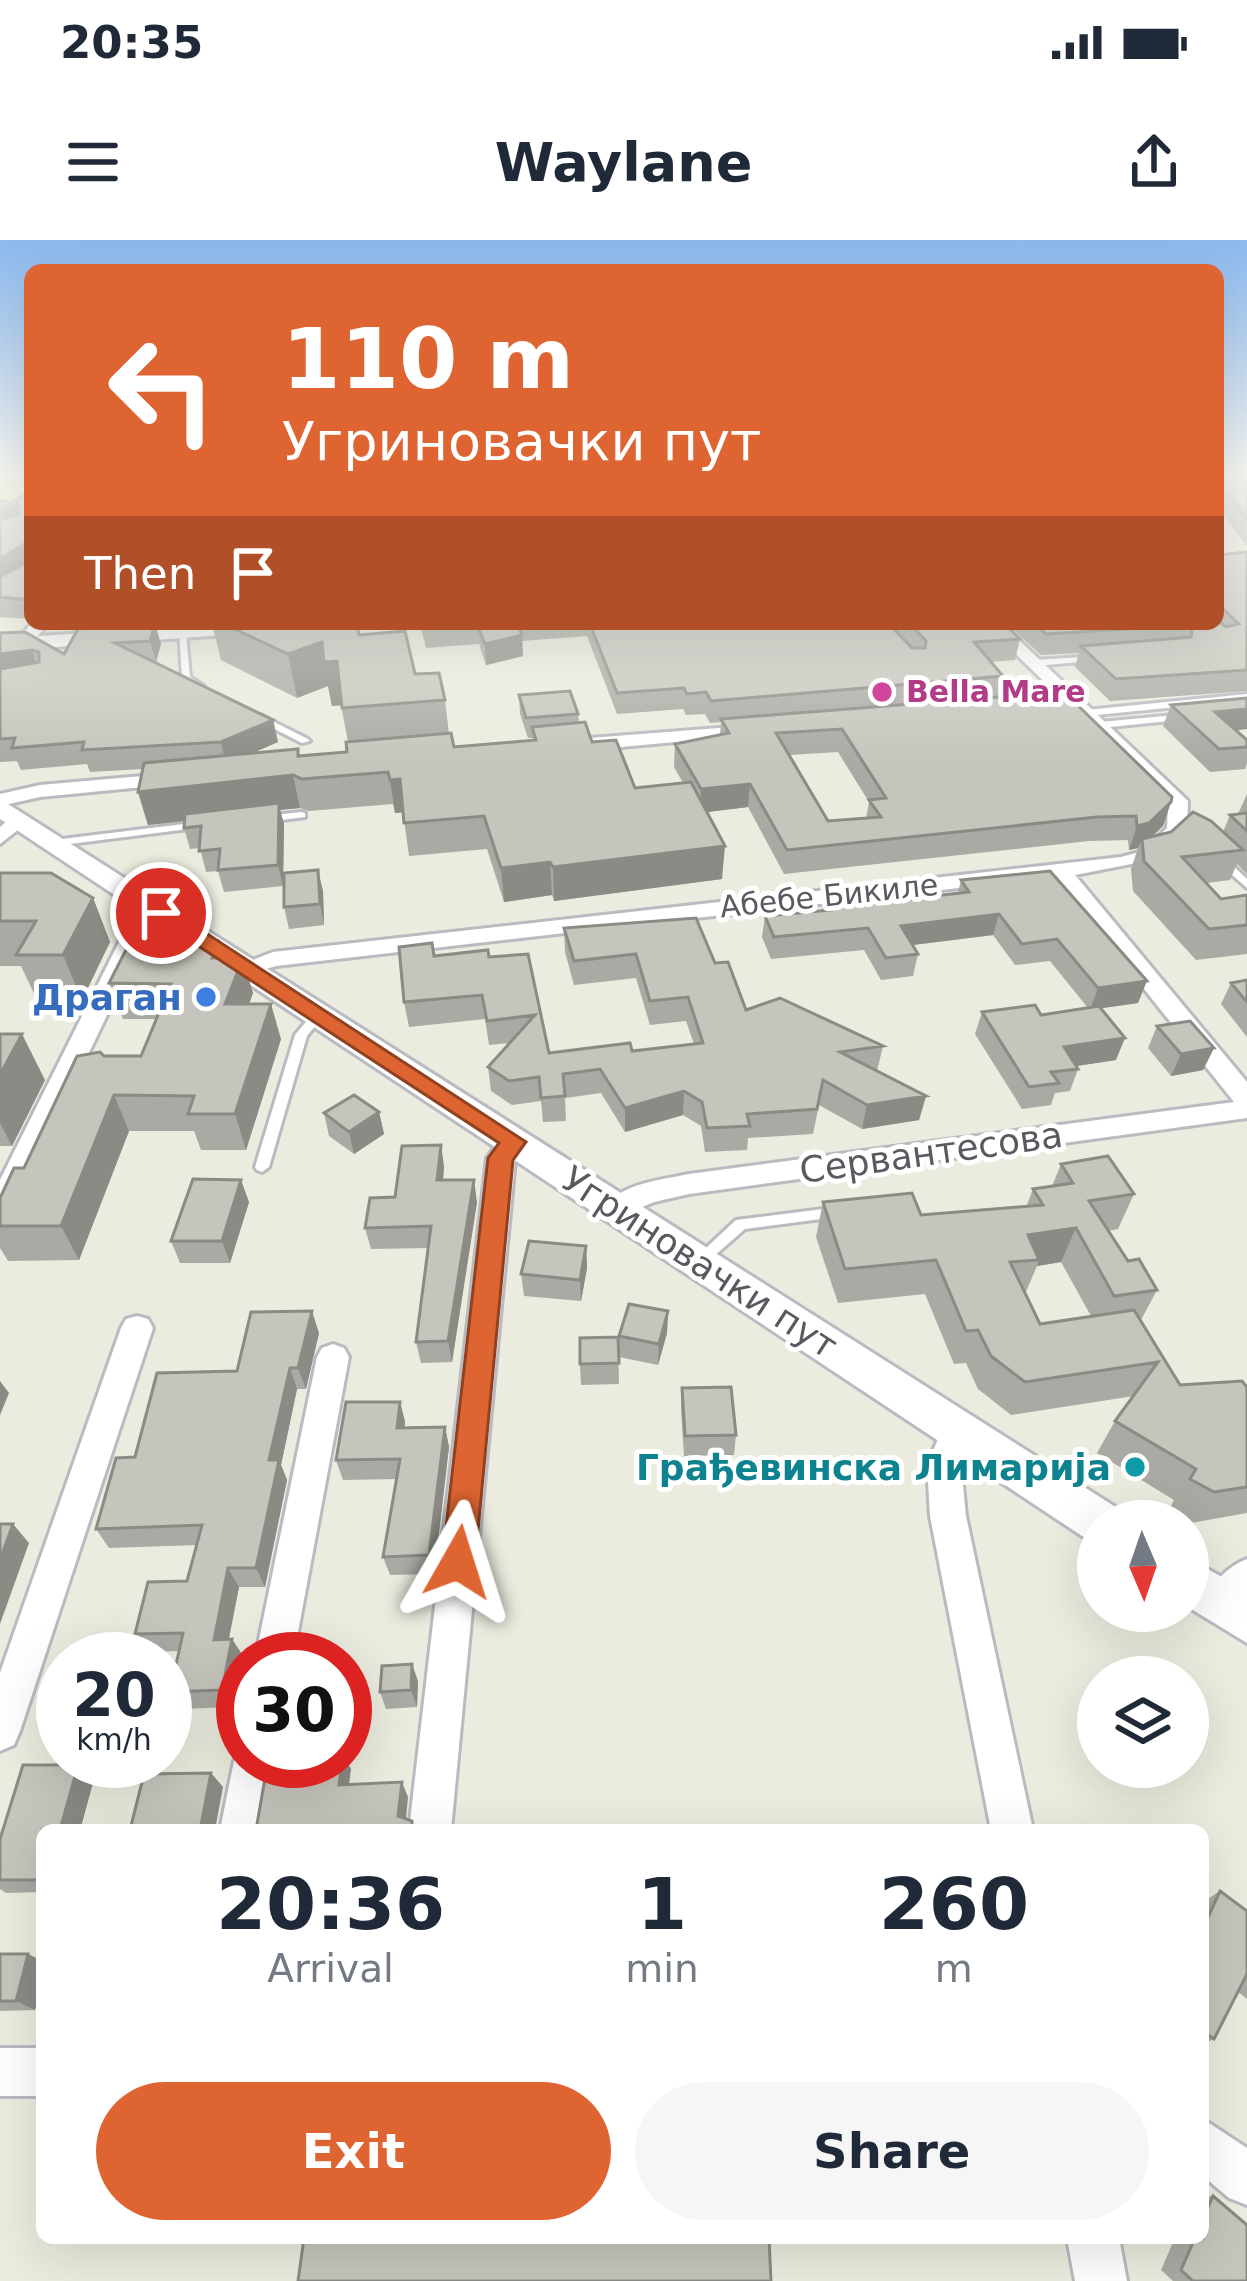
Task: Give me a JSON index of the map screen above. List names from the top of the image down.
{
  "streets": {
    "street": ["Абебе Бикиле", "Сервантесова", "Угриновачки пут"]
  },
  "crossings": [
    ["Абебе Бикиле", "Угриновачки пут"],
    ["Сервантесова", "Угриновачки пут"]
  ],
  "places": ["Bella Mare", "Драган", "Грађевинска Лимарија"],
  "north": "bottom",
  "page": {
    "status": "20:35",
    "header": "Waylane",
    "turn": ["110 m", "Угриновачки пут"],
    "then": "Then",
    "speed": "20 km/h",
    "limit": "30",
    "eta": [
      "20:36",
      "Arrival",
      "1",
      "min",
      "260",
      "m"
    ],
    "buttons": ["Exit", "Share"]
  }
}
